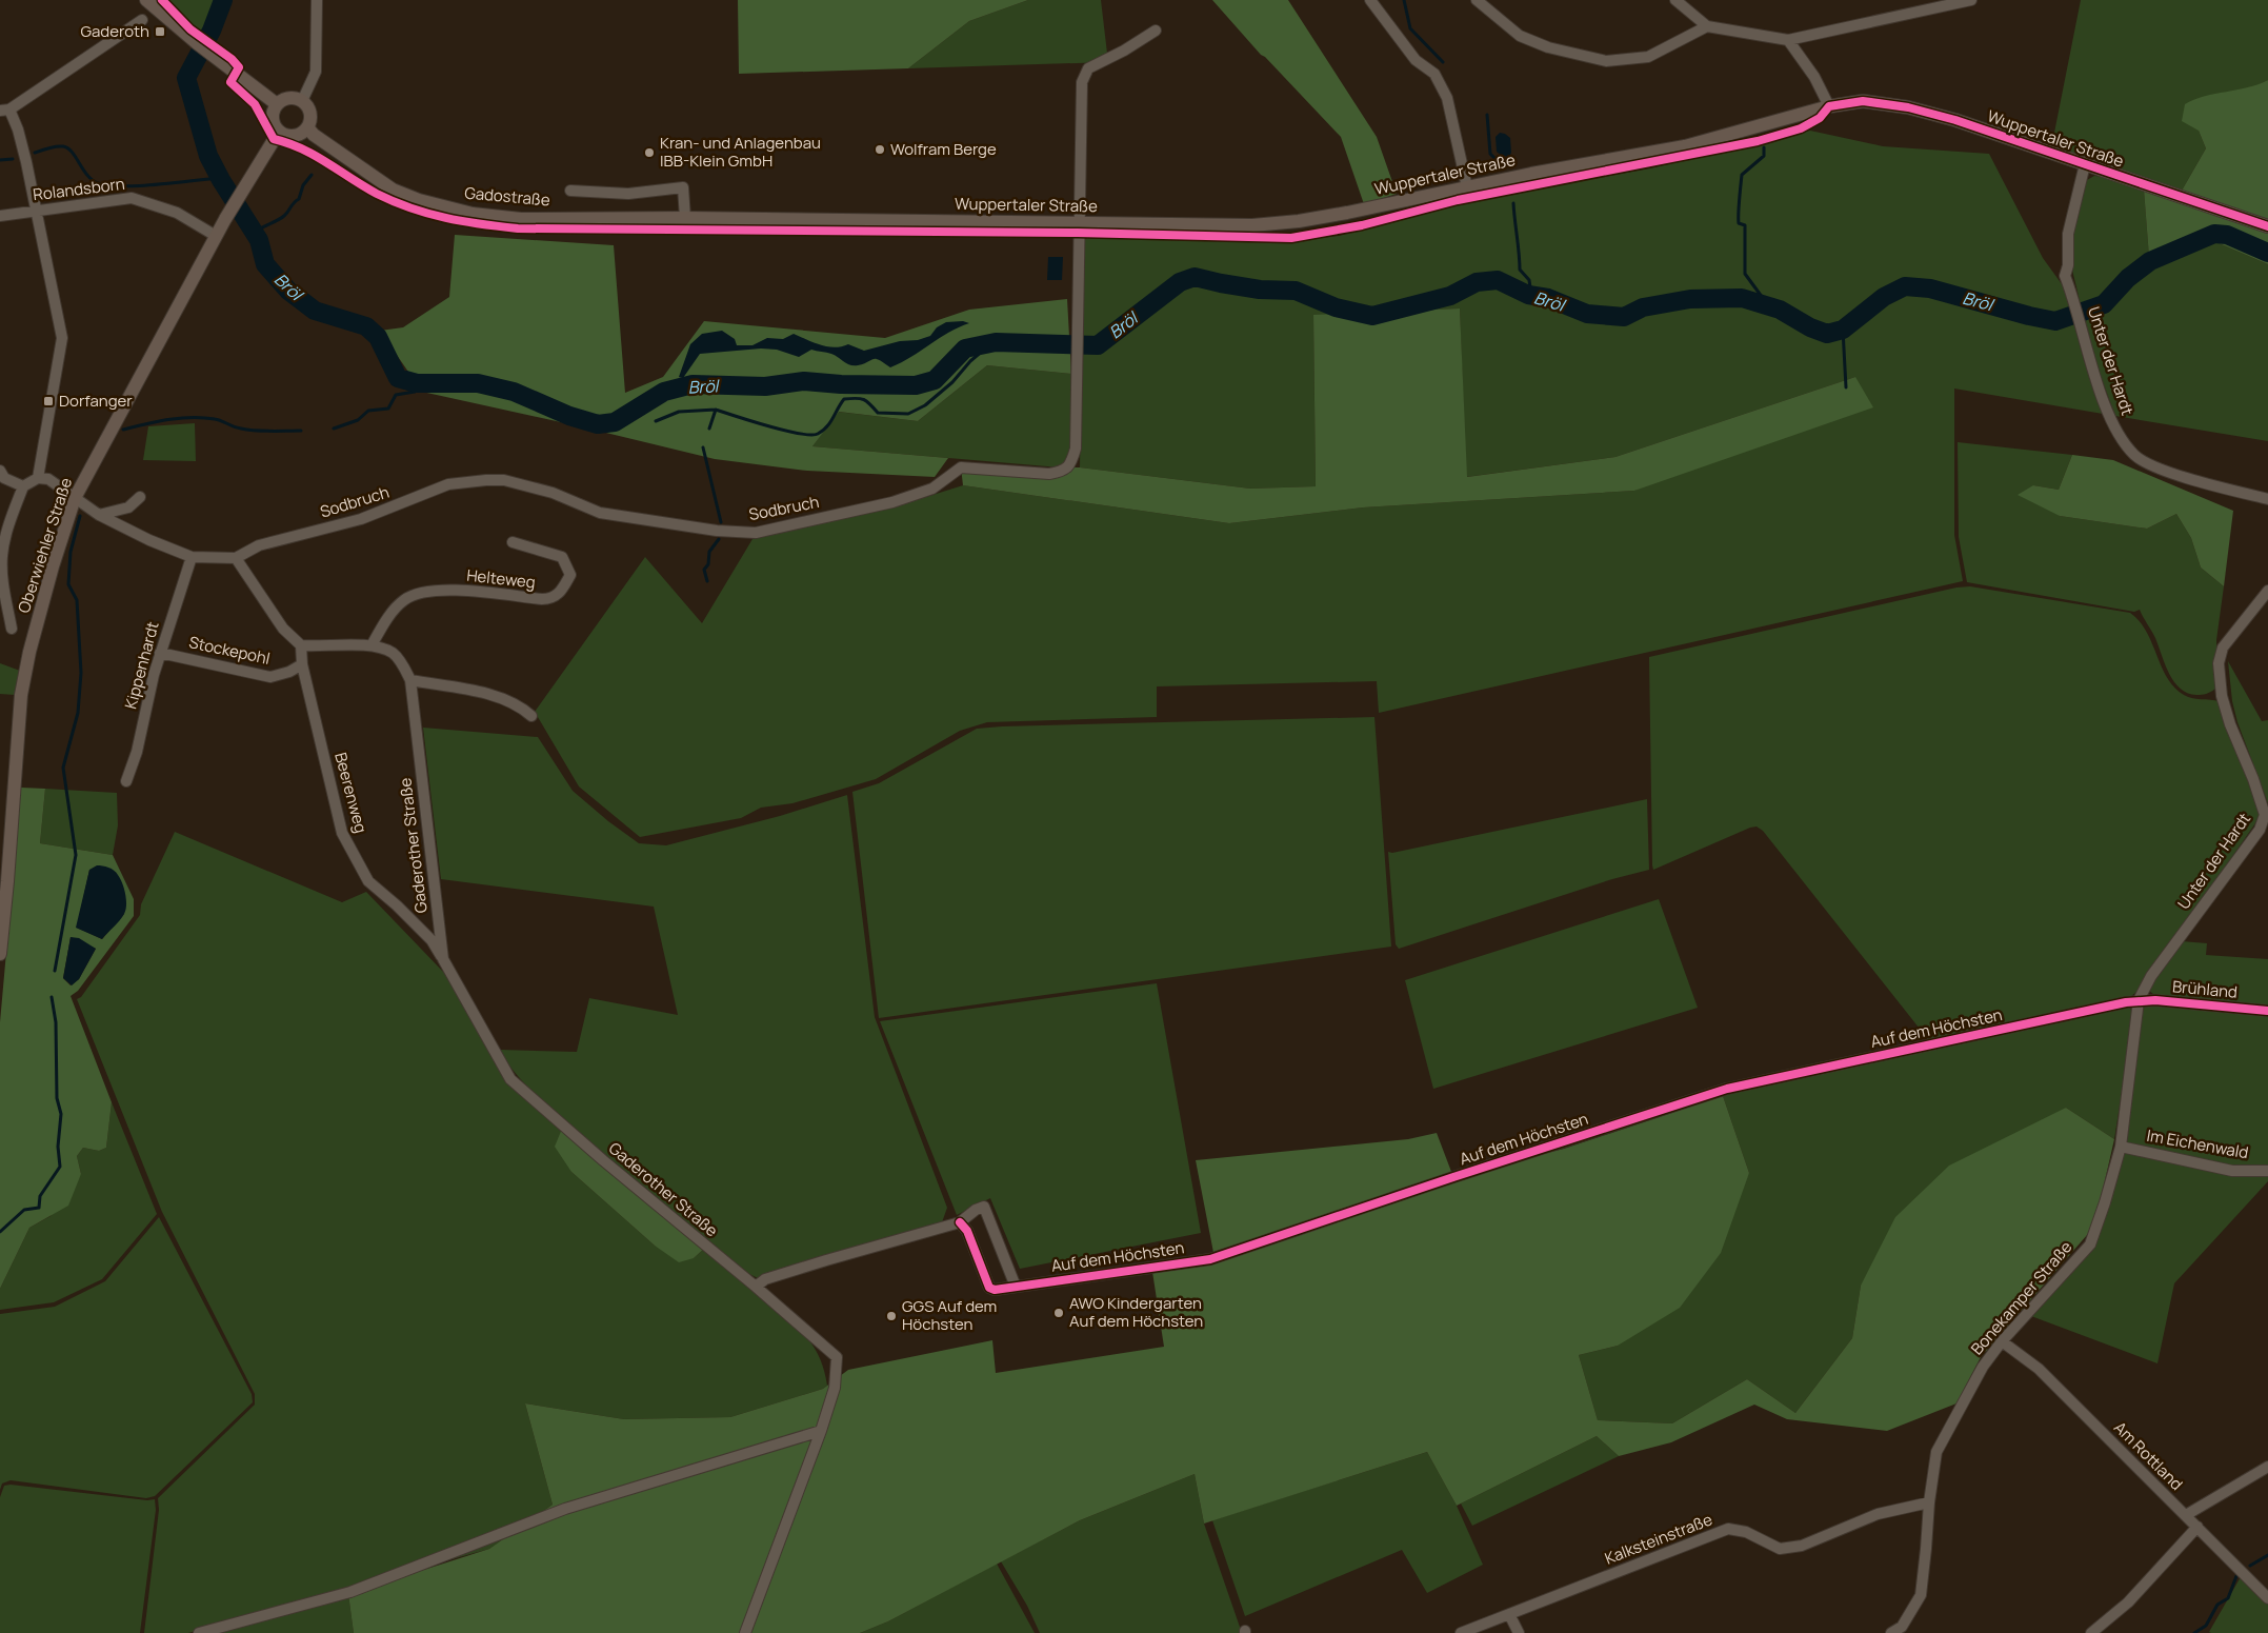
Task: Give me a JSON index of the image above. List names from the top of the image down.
{
  "streets": {
    "main road": ["Wuppertaler Straße", "Gadostraße", "Oberwiehler Straße"],
    "street": [
      "Rolandsborn",
      "Unter der Hardt",
      "Sodbruch",
      "Helteweg",
      "Stockepohl",
      "Kippenhardt",
      "Beerenweg",
      "Gaderother Straße",
      "Brühland",
      "Auf dem Höchsten",
      "Im Eichenwald",
      "Bonekamper Straße",
      "Am Rottland",
      "Kalksteinstraße"
    ]
  },
  "crossings": [
    ["Wuppertaler Straße", "Gadostraße"],
    ["Wuppertaler Straße", "Unter der Hardt"],
    ["Wuppertaler Straße", "Sodbruch"],
    ["Rolandsborn", "Oberwiehler Straße"],
    ["Gadostraße", "Oberwiehler Straße"],
    ["Unter der Hardt", "Brühland"],
    ["Unter der Hardt", "Auf dem Höchsten"],
    ["Unter der Hardt", "Bonekamper Straße"],
    ["Helteweg", "Gaderother Straße"],
    ["Stockepohl", "Kippenhardt"],
    ["Stockepohl", "Beerenweg"],
    ["Beerenweg", "Gaderother Straße"],
    ["Brühland", "Auf dem Höchsten"],
    ["Brühland", "Bonekamper Straße"],
    ["Auf dem Höchsten", "Bonekamper Straße"],
    ["Im Eichenwald", "Bonekamper Straße"],
    ["Bonekamper Straße", "Am Rottland"],
    ["Bonekamper Straße", "Kalksteinstraße"]
  ],
  "water": ["Bröl"],
  "places": {
    "transit": ["Gaderoth", "Dorfanger"],
    "other": [
      "Wolfram Berge",
      "Kran- und Anlagenbau IBB-Klein GmbH",
      "AWO Kindergarten Auf dem Höchsten",
      "GGS Auf dem Höchsten"
    ]
  }
}
